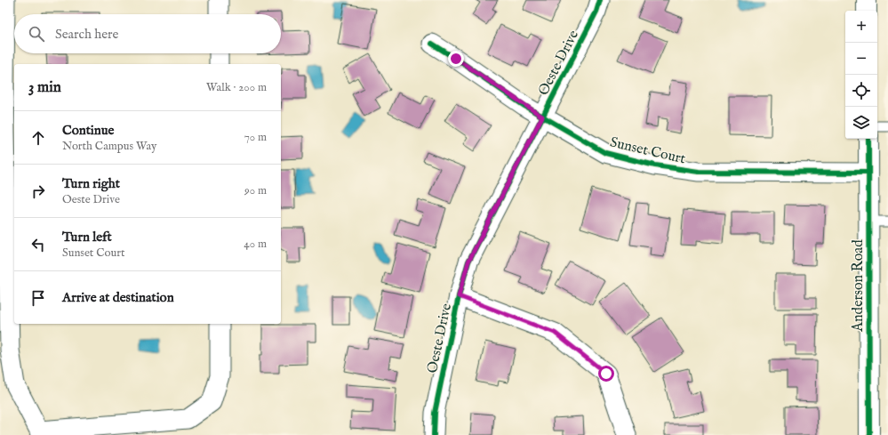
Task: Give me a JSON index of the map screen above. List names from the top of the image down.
{
  "streets": {
    "main road": ["Anderson Road"],
    "street": ["Oeste Drive", "Sunset Court"]
  },
  "crossings": [
    ["Oeste Drive", "Sunset Court"],
    ["Sunset Court", "Anderson Road"]
  ],
  "page": {
    "map_buttons": ["+", "−"],
    "search": "Search here",
    "heading": ["3 min", "Walk · 200 m"],
    "list": [
      ["Continue", "North Campus Way", "70 m"],
      ["Turn right", "Oeste Drive", "90 m"],
      ["Turn left", "Sunset Court", "40 m"],
      "Arrive at destination"
    ]
  }
}
